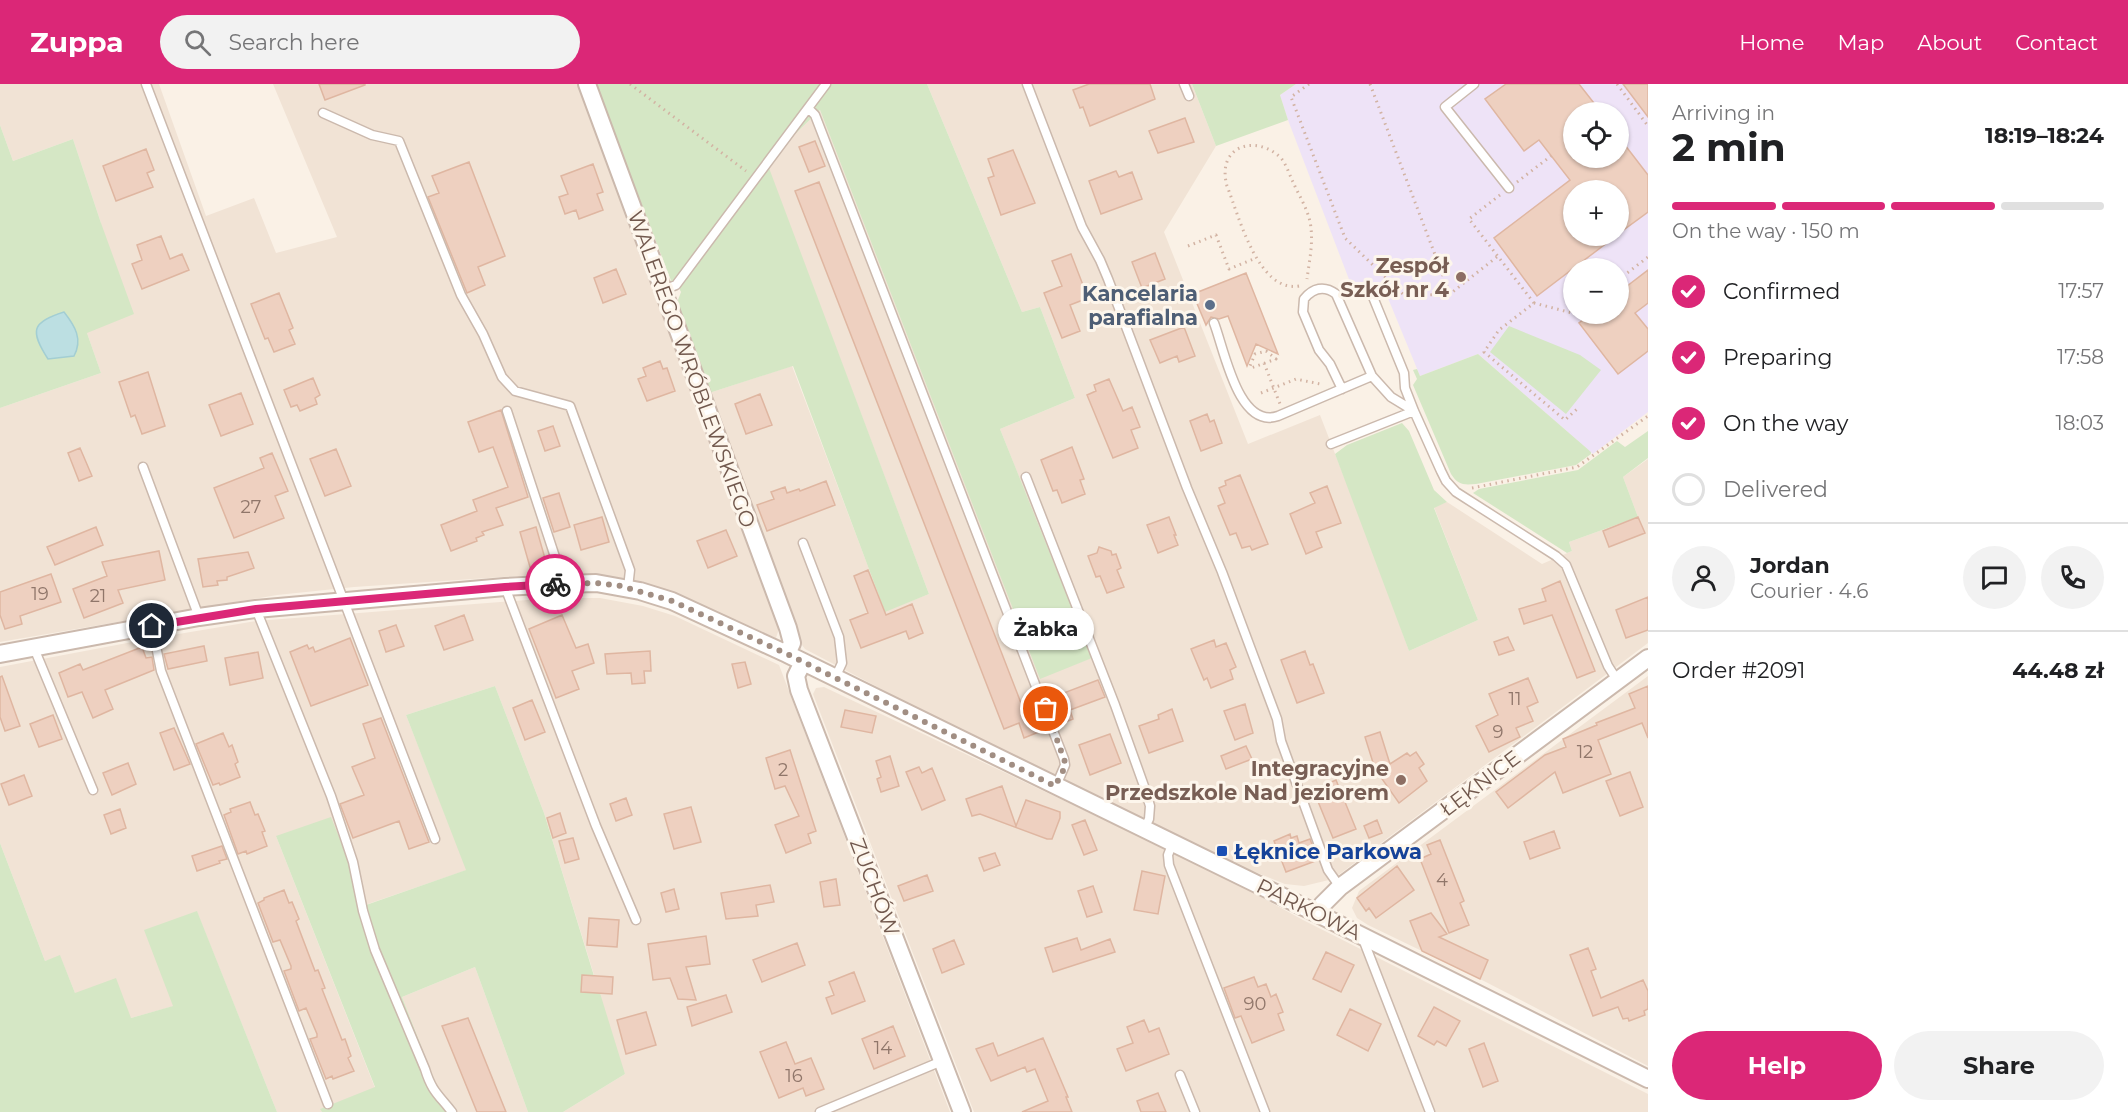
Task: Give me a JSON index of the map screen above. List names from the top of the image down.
{
  "streets": {
    "street": [
      "WALEREGO WRÓBLEWSKIEGO",
      "ŁĘKNICE",
      "ZUCHÓW",
      "PARKOWA"
    ]
  },
  "crossings": [
    ["WALEREGO WRÓBLEWSKIEGO", "PARKOWA"],
    ["ŁĘKNICE", "PARKOWA"],
    ["ZUCHÓW", "PARKOWA"]
  ],
  "places": {
    "other": [
      "Zespół Szkół nr 4",
      "Kancelaria parafialna",
      "Żabka",
      "Integracyjne Przedszkole Nad jeziorem"
    ],
    "transit": ["Łęknice Parkowa"]
  },
  "house_numbers": [
    "27",
    "19",
    "21",
    "11",
    "9",
    "12",
    "2",
    "4",
    "90",
    "14",
    "16"
  ],
  "page": {
    "header": "Zuppa",
    "search": "Search here",
    "nav": [
      "Home",
      "Map",
      "About",
      "Contact"
    ],
    "heading": ["2 min", "Arriving in", "18:19–18:24"],
    "panel": [
      "Jordan",
      "Courier · 4.6",
      "Order #2091",
      "44.48 zł"
    ],
    "map_buttons": ["+", "−"],
    "bar": "On the way · 150 m",
    "list": [
      ["Confirmed", "17:57"],
      ["Preparing", "17:58"],
      ["On the way", "18:03"],
      "Delivered"
    ],
    "bubble": "Żabka",
    "buttons": ["Help", "Share"]
  }
}
